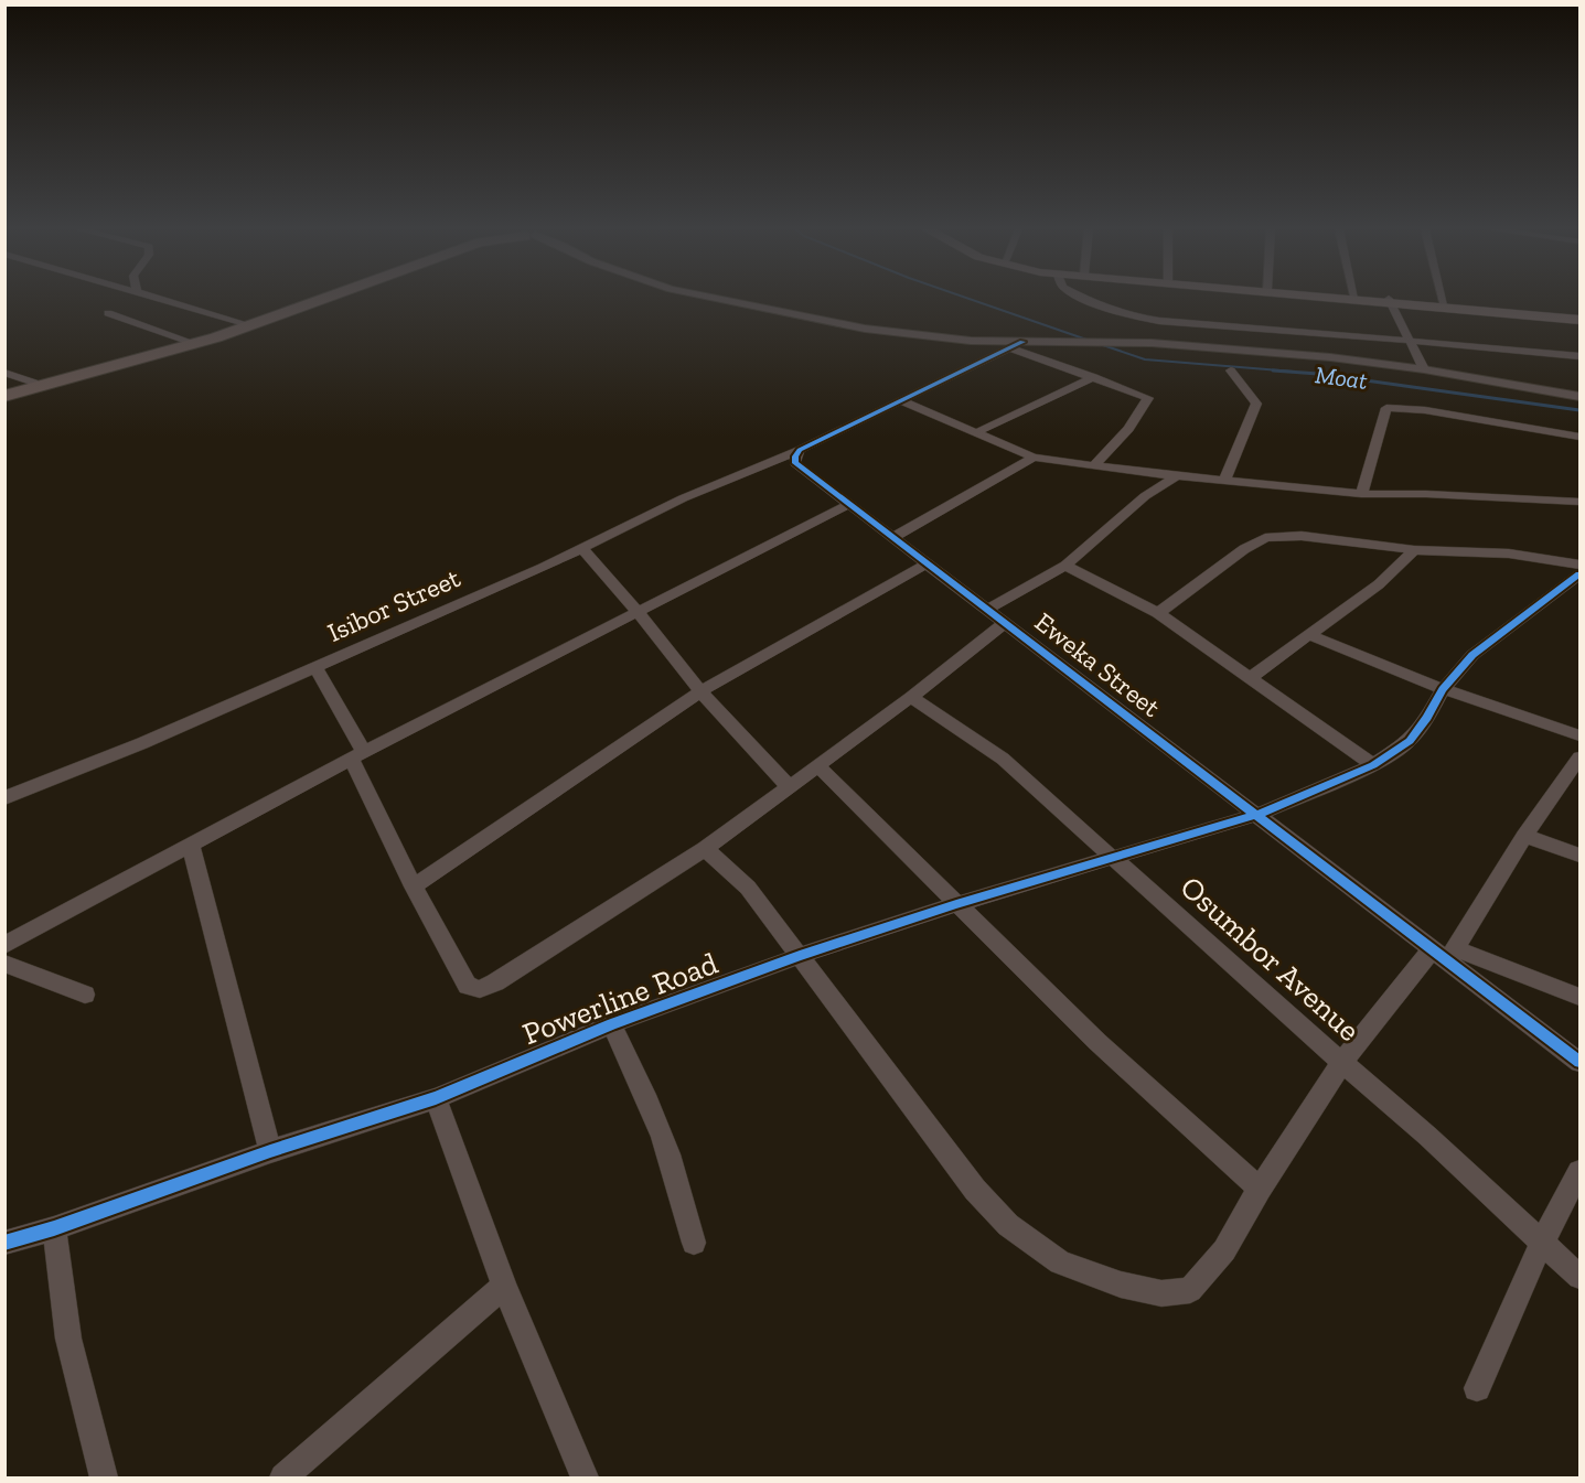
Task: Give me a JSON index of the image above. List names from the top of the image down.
{
  "streets": {
    "street": [
      "Isibor Street",
      "Eweka Street",
      "Osumbor Avenue",
      "Powerline Road"
    ]
  },
  "crossings": [
    ["Isibor Street", "Eweka Street"],
    ["Eweka Street", "Powerline Road"],
    ["Osumbor Avenue", "Powerline Road"]
  ],
  "water": ["Moat"]
}
